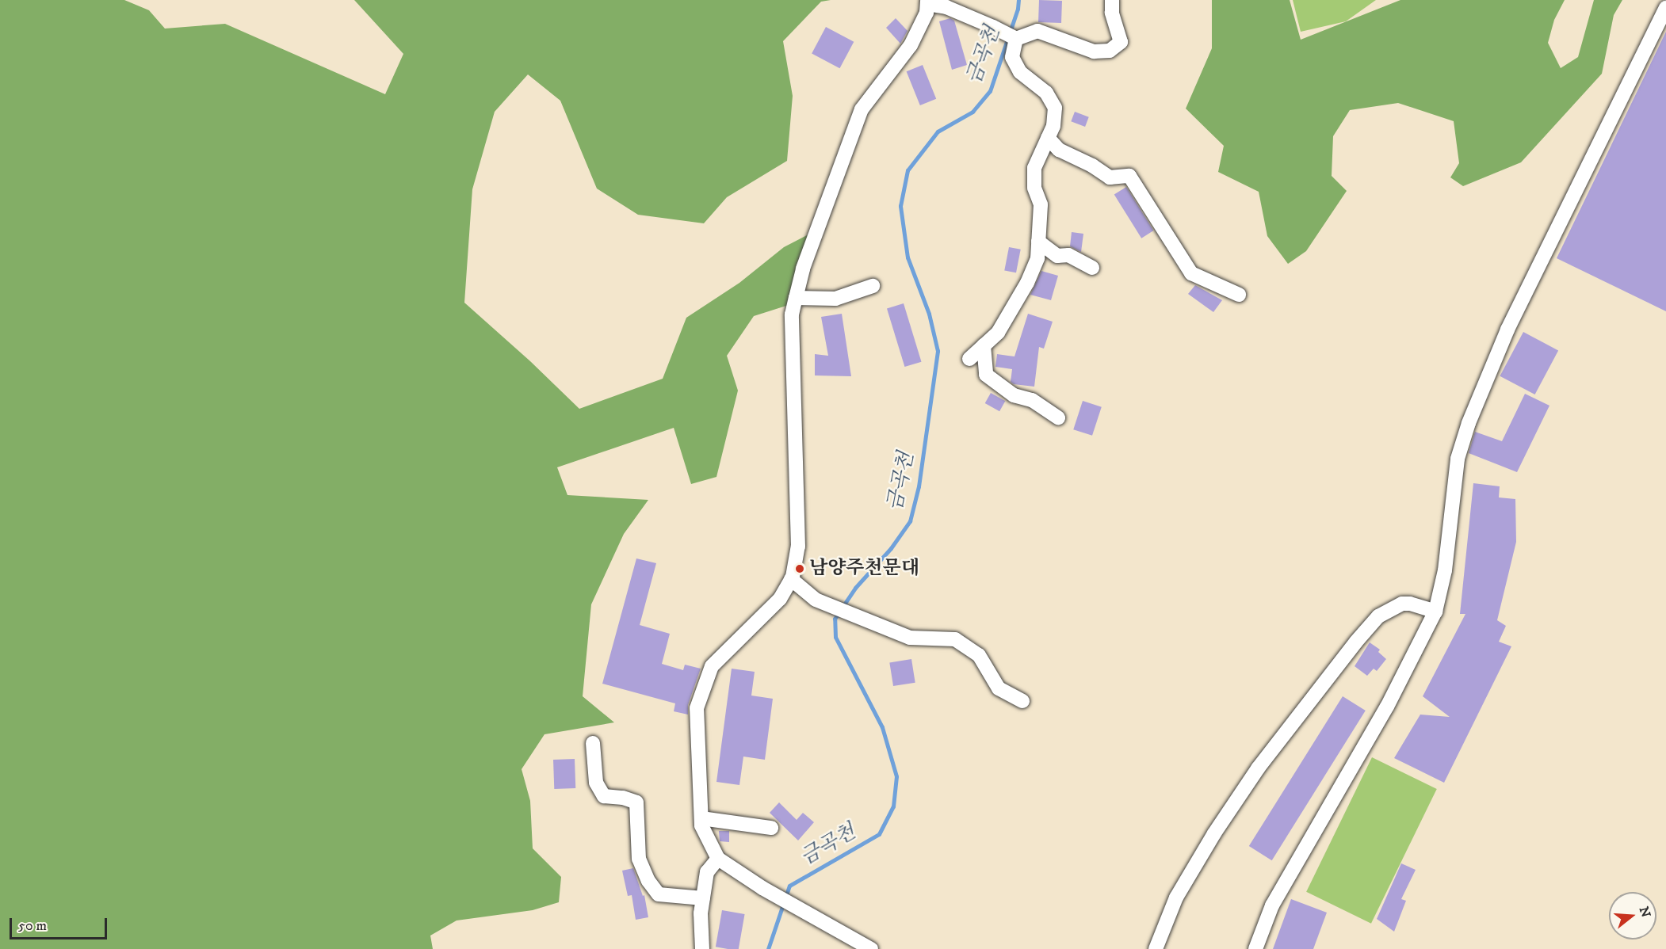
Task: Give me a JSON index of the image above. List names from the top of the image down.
{
  "water": ["금곡천"],
  "places": ["남양주천문대"],
  "scale_bar": "50 m",
  "north": "right"
}
